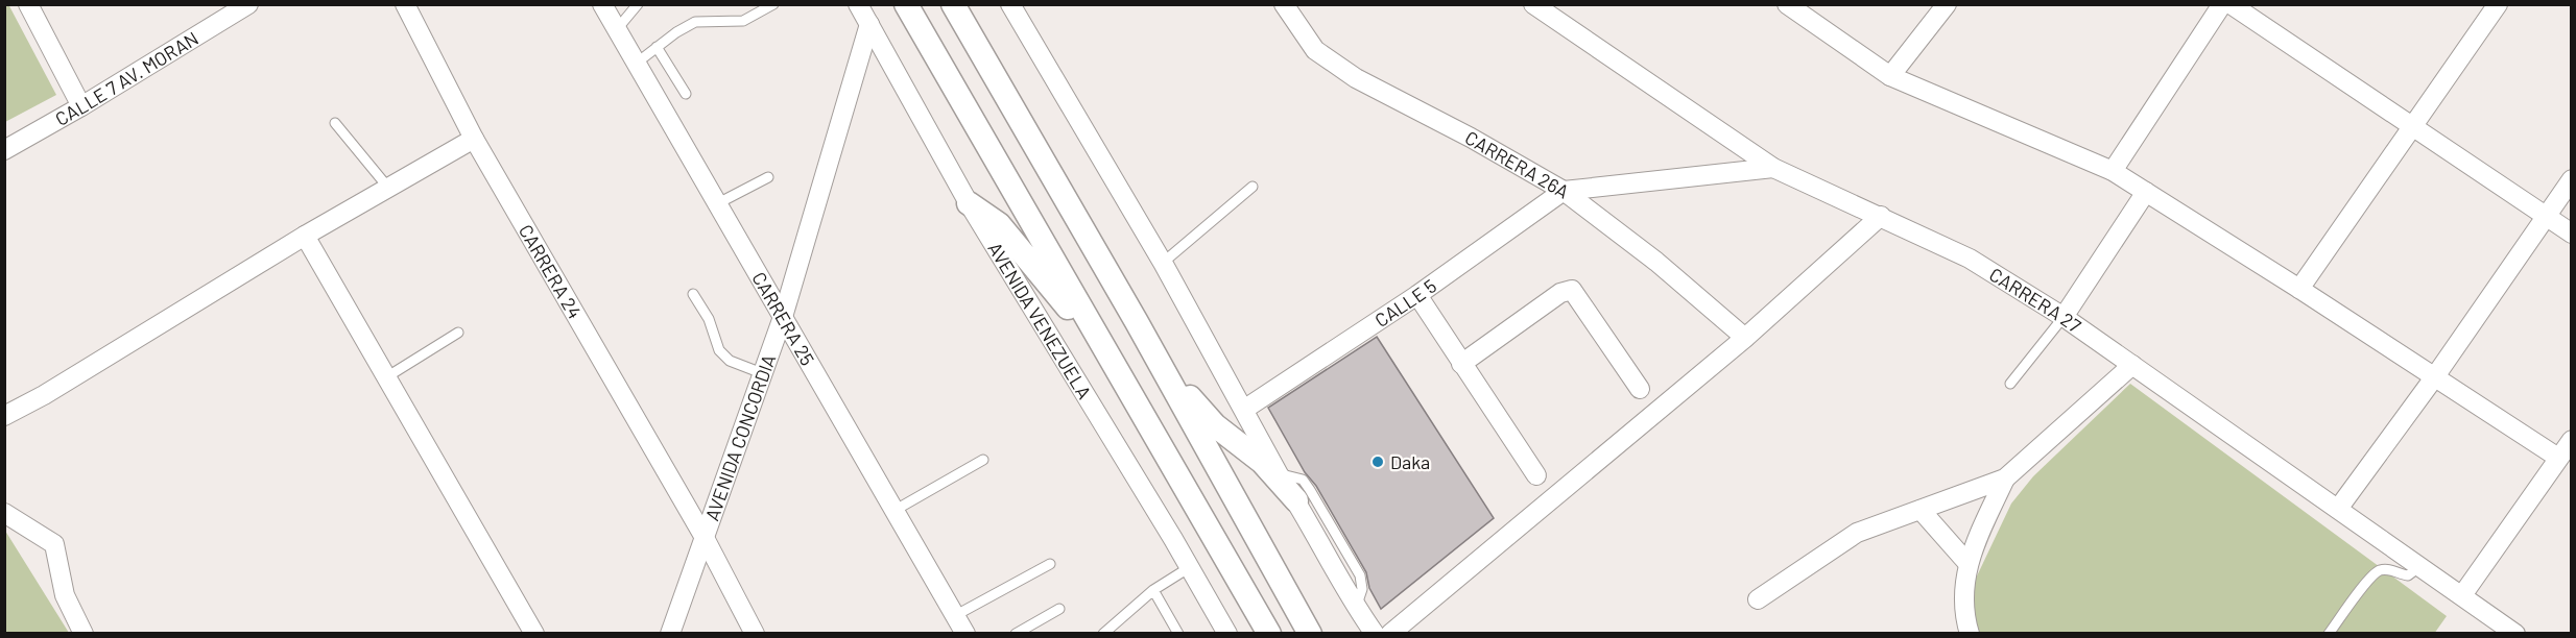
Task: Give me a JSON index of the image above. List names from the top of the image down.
{
  "streets": {
    "street": [
      "CALLE 7 AV. MORAN",
      "CARRERA 26A",
      "CARRERA 24",
      "CARRERA 27",
      "CALLE 5",
      "CARRERA 25",
      "AVENIDA VENEZUELA",
      "AVENIDA CONCORDIA"
    ]
  },
  "crossings": [
    ["CARRERA 26A", "CALLE 5"],
    ["CARRERA 24", "AVENIDA CONCORDIA"],
    ["CARRERA 25", "AVENIDA CONCORDIA"],
    ["AVENIDA VENEZUELA", "AVENIDA CONCORDIA"]
  ],
  "places": ["Daka"]
}
